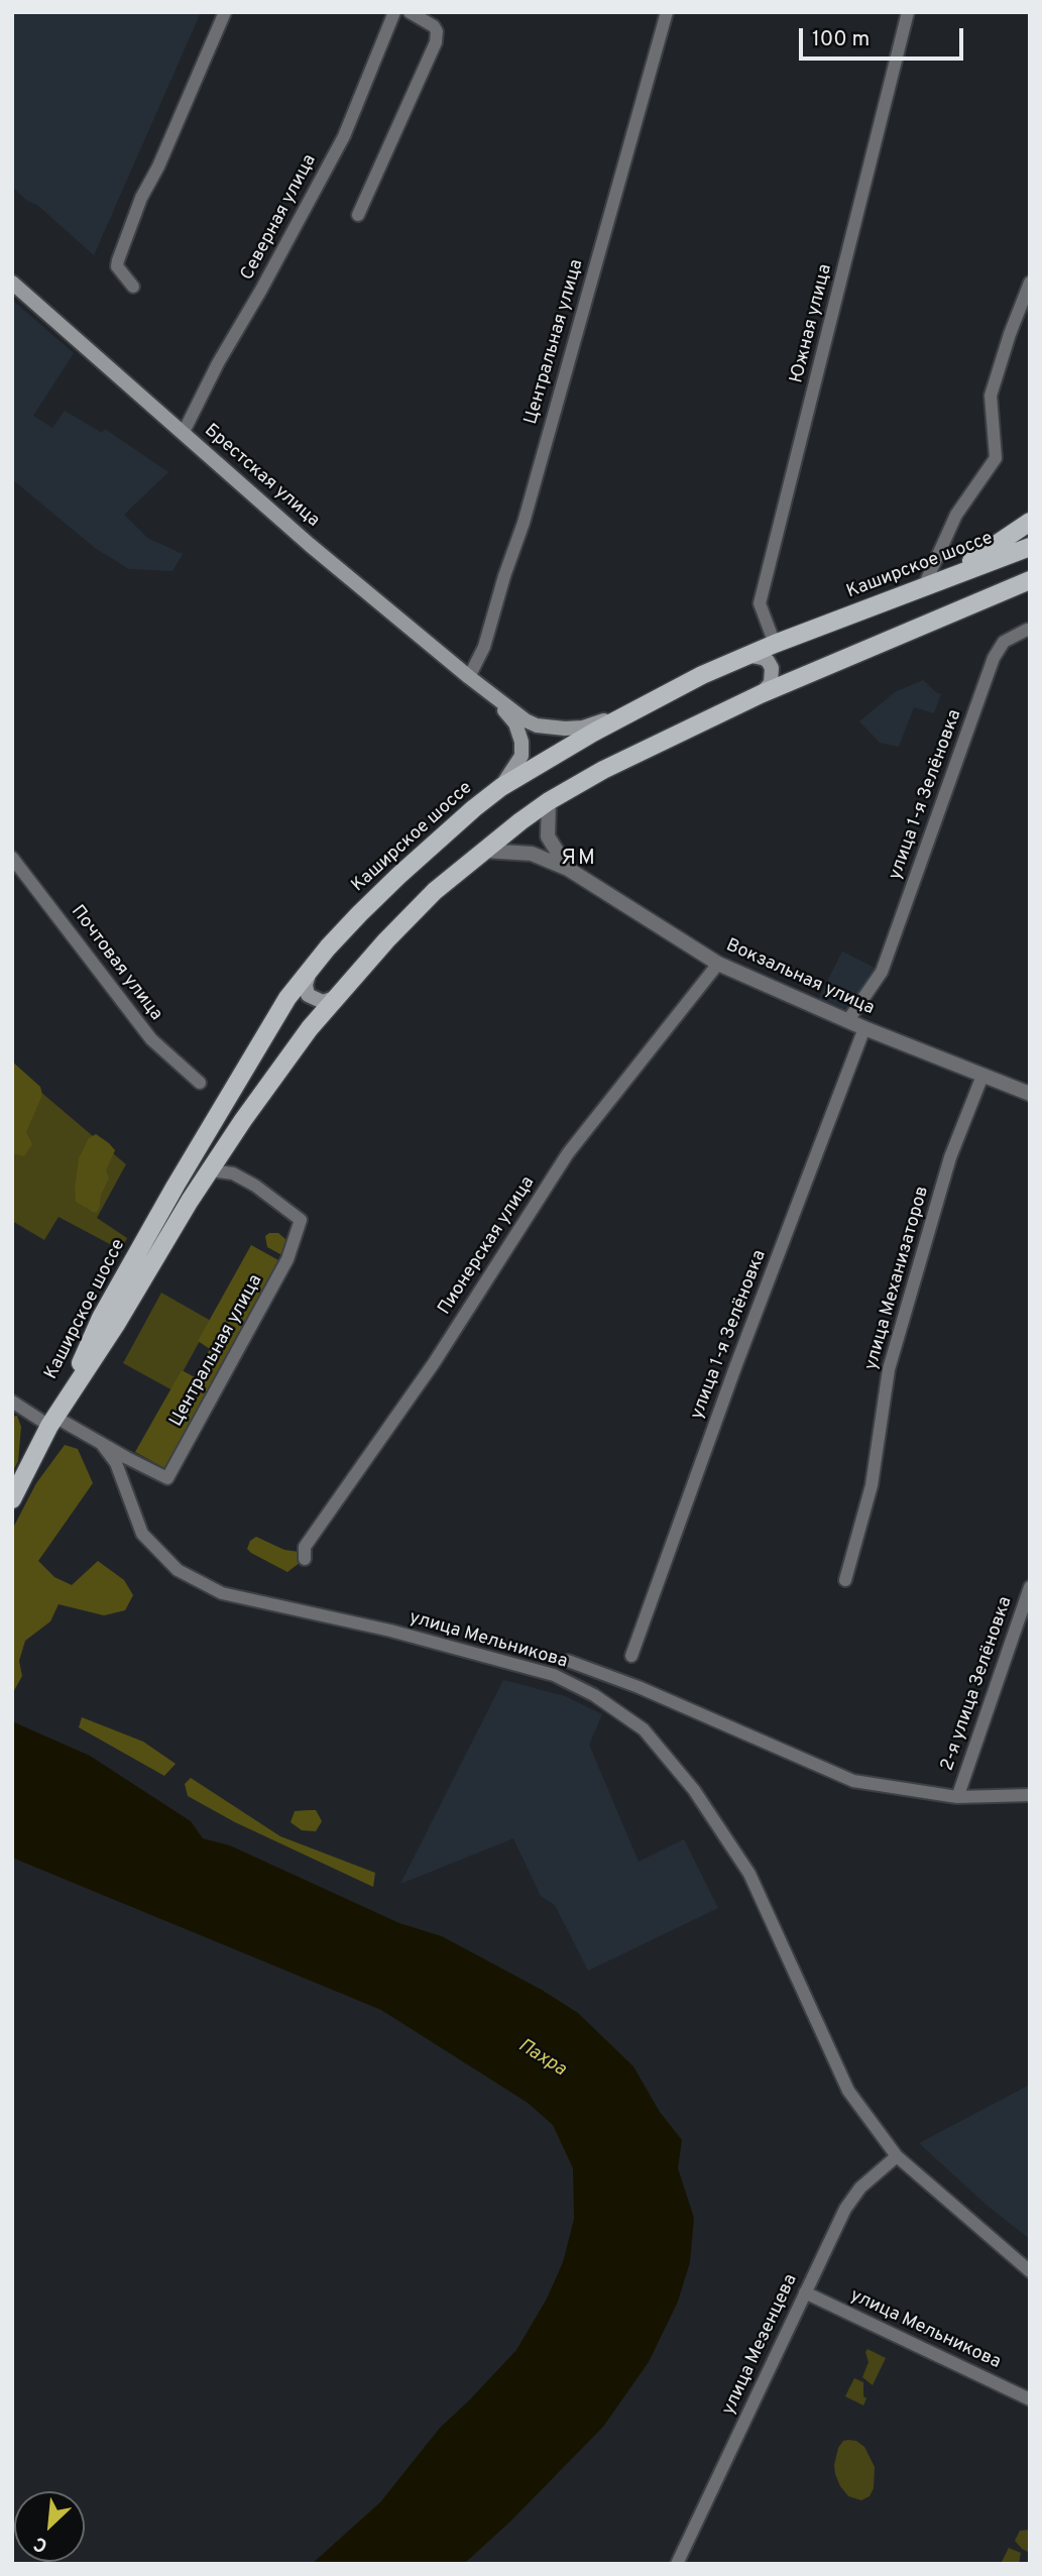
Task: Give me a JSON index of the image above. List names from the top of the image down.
{
  "streets": {
    "main road": ["Брестская улица", "Каширское шоссе"],
    "street": [
      "Северная улица",
      "Южная улица",
      "Центральная улица",
      "улица 1-я Зелёновка",
      "Почтовая улица",
      "Вокзальная улица",
      "Пионерская улица",
      "улица Механизаторов",
      "улица Мельникова",
      "2-я улица Зелёновка",
      "улица Мезенцева"
    ]
  },
  "crossings": [
    ["Северная улица", "Брестская улица"],
    ["Южная улица", "Каширское шоссе"],
    ["Центральная улица", "Брестская улица"],
    ["Центральная улица", "Каширское шоссе"],
    ["Центральная улица", "улица Мельникова"],
    ["Брестская улица", "Каширское шоссе"],
    ["Каширское шоссе", "Вокзальная улица"],
    ["улица 1-я Зелёновка", "Вокзальная улица"],
    ["Вокзальная улица", "Пионерская улица"],
    ["Вокзальная улица", "улица Механизаторов"],
    ["улица Мельникова", "улица Мезенцева"]
  ],
  "districts": ["ЯМ"],
  "water": ["Пахра"],
  "scale_bar": "100 m",
  "north": "bottom left"
}
